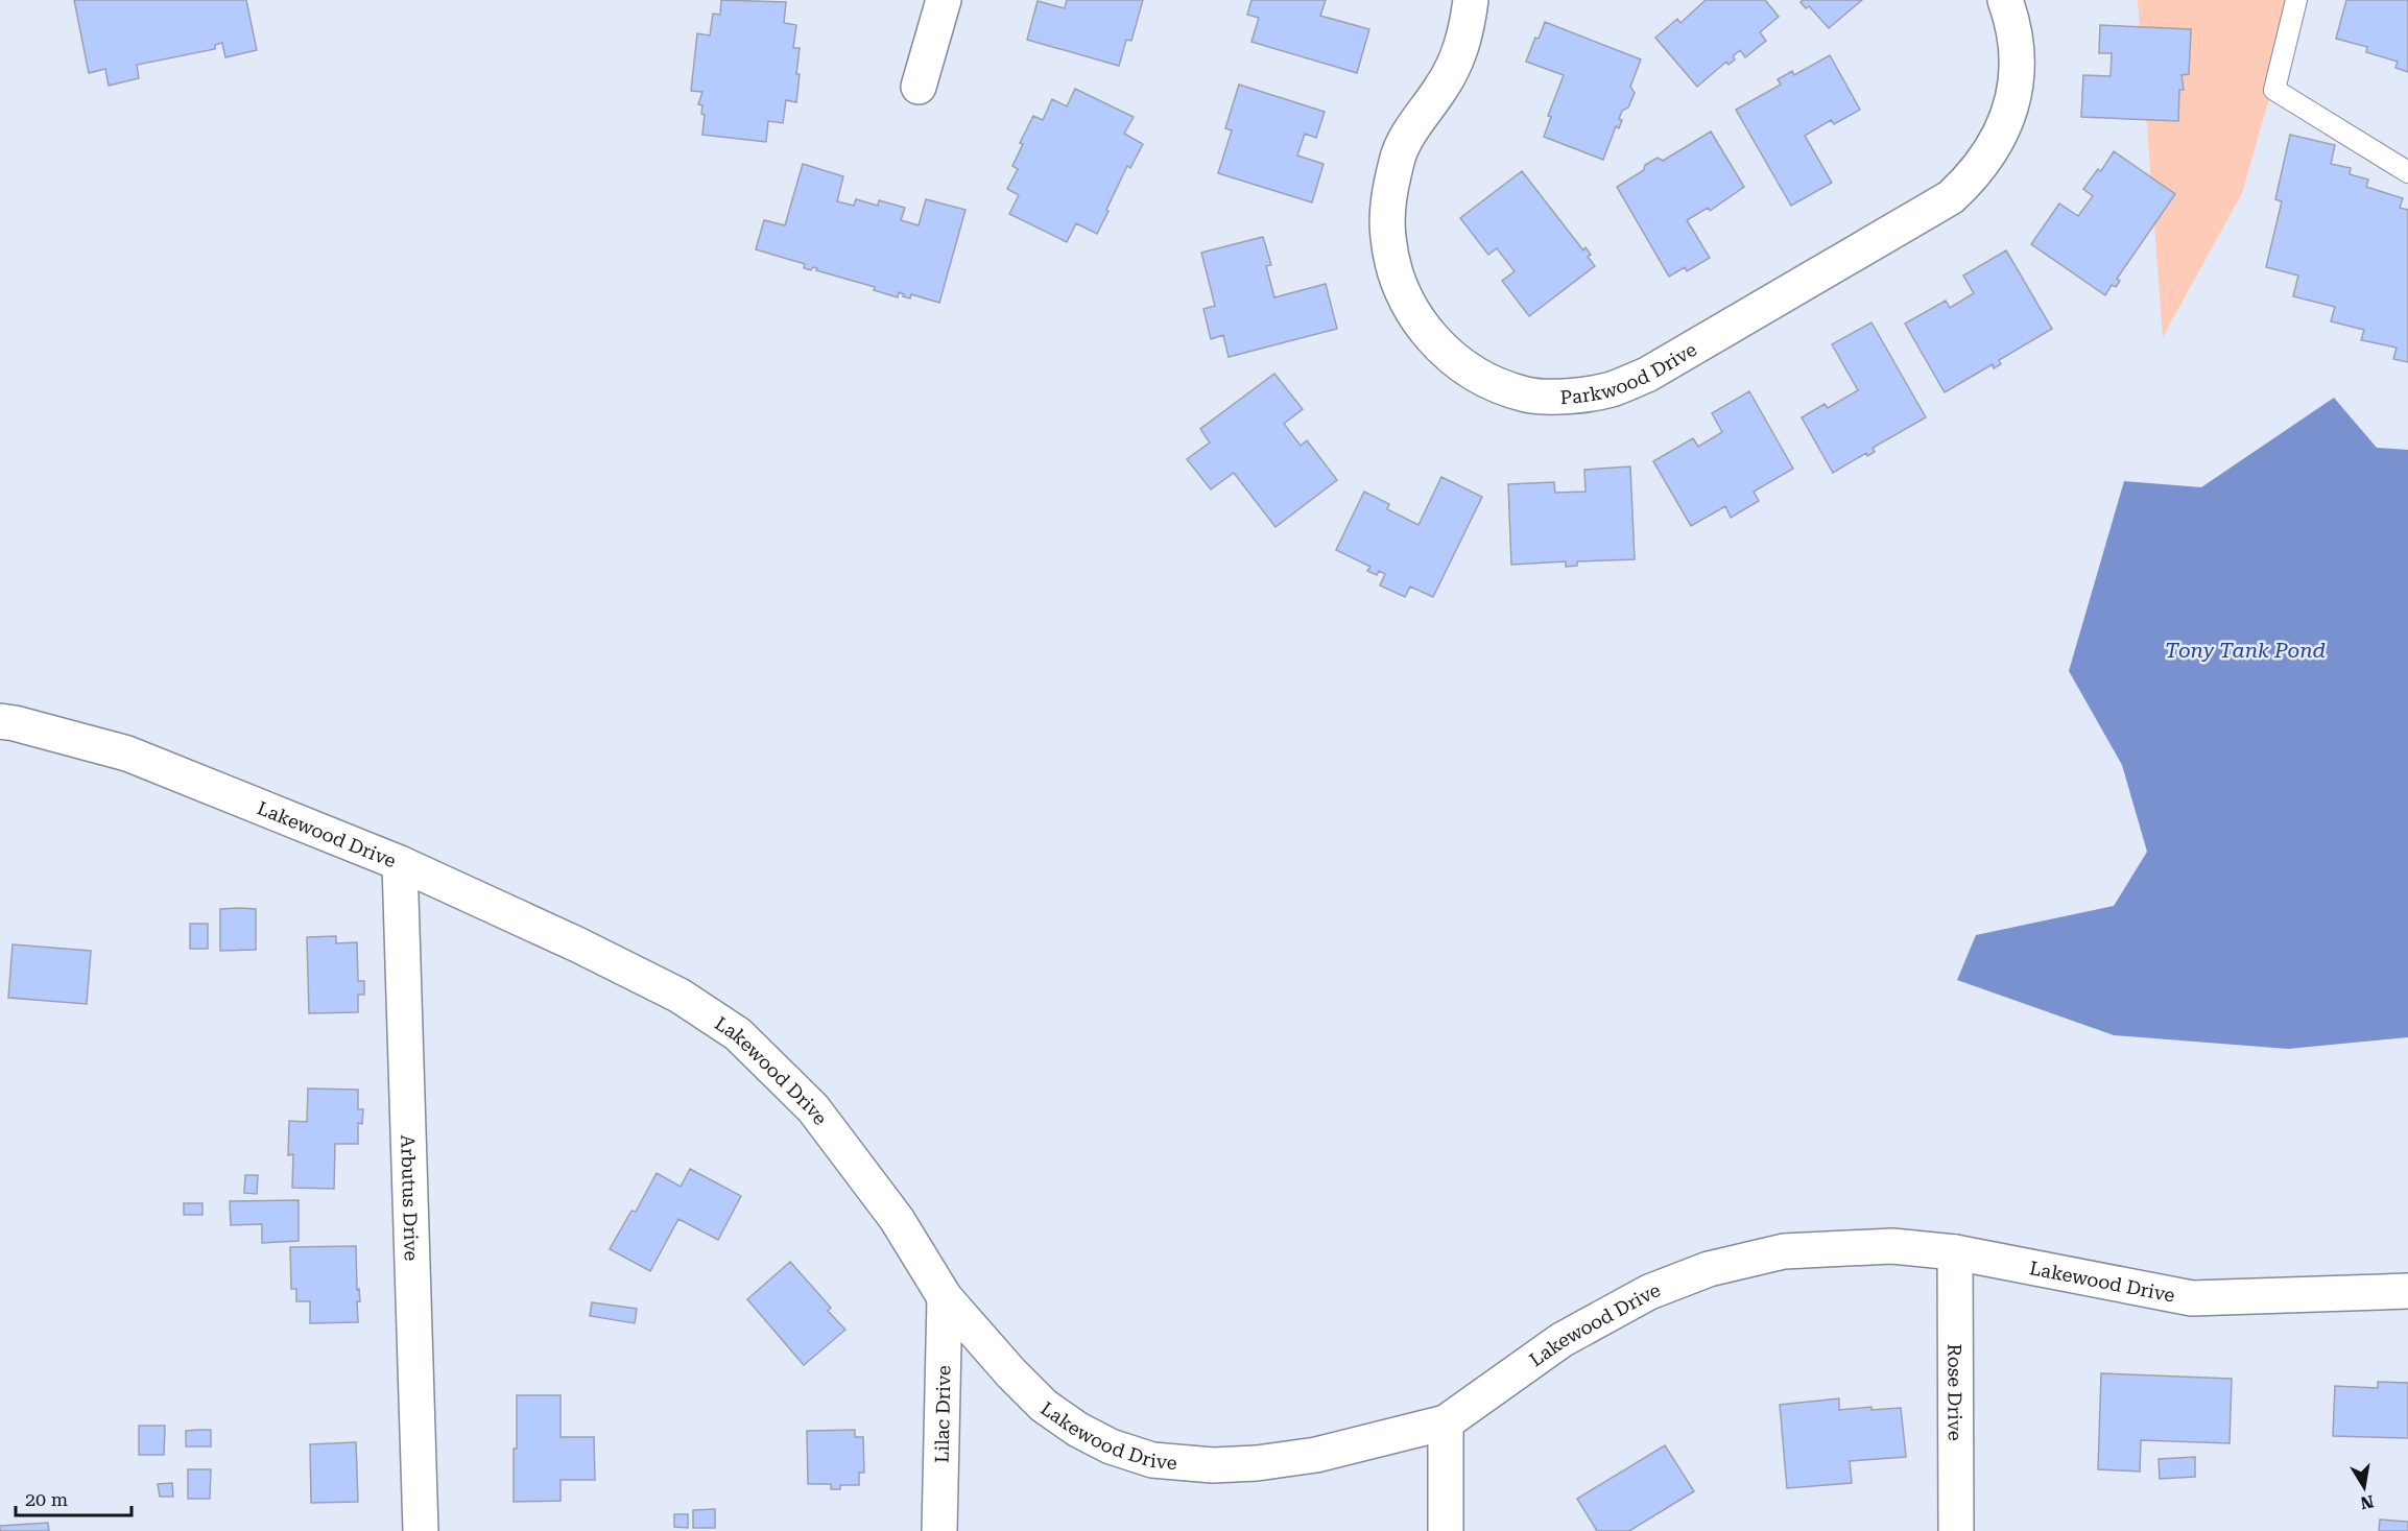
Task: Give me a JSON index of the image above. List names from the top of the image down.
{
  "streets": {
    "street": [
      "Parkwood Drive",
      "Lakewood Drive",
      "Arbutus Drive",
      "Rose Drive",
      "Lilac Drive"
    ]
  },
  "crossings": [
    ["Lakewood Drive", "Arbutus Drive"],
    ["Lakewood Drive", "Rose Drive"],
    ["Lakewood Drive", "Lilac Drive"]
  ],
  "water": ["Tony Tank Pond"],
  "scale_bar": "20 m",
  "north": "bottom"
}
